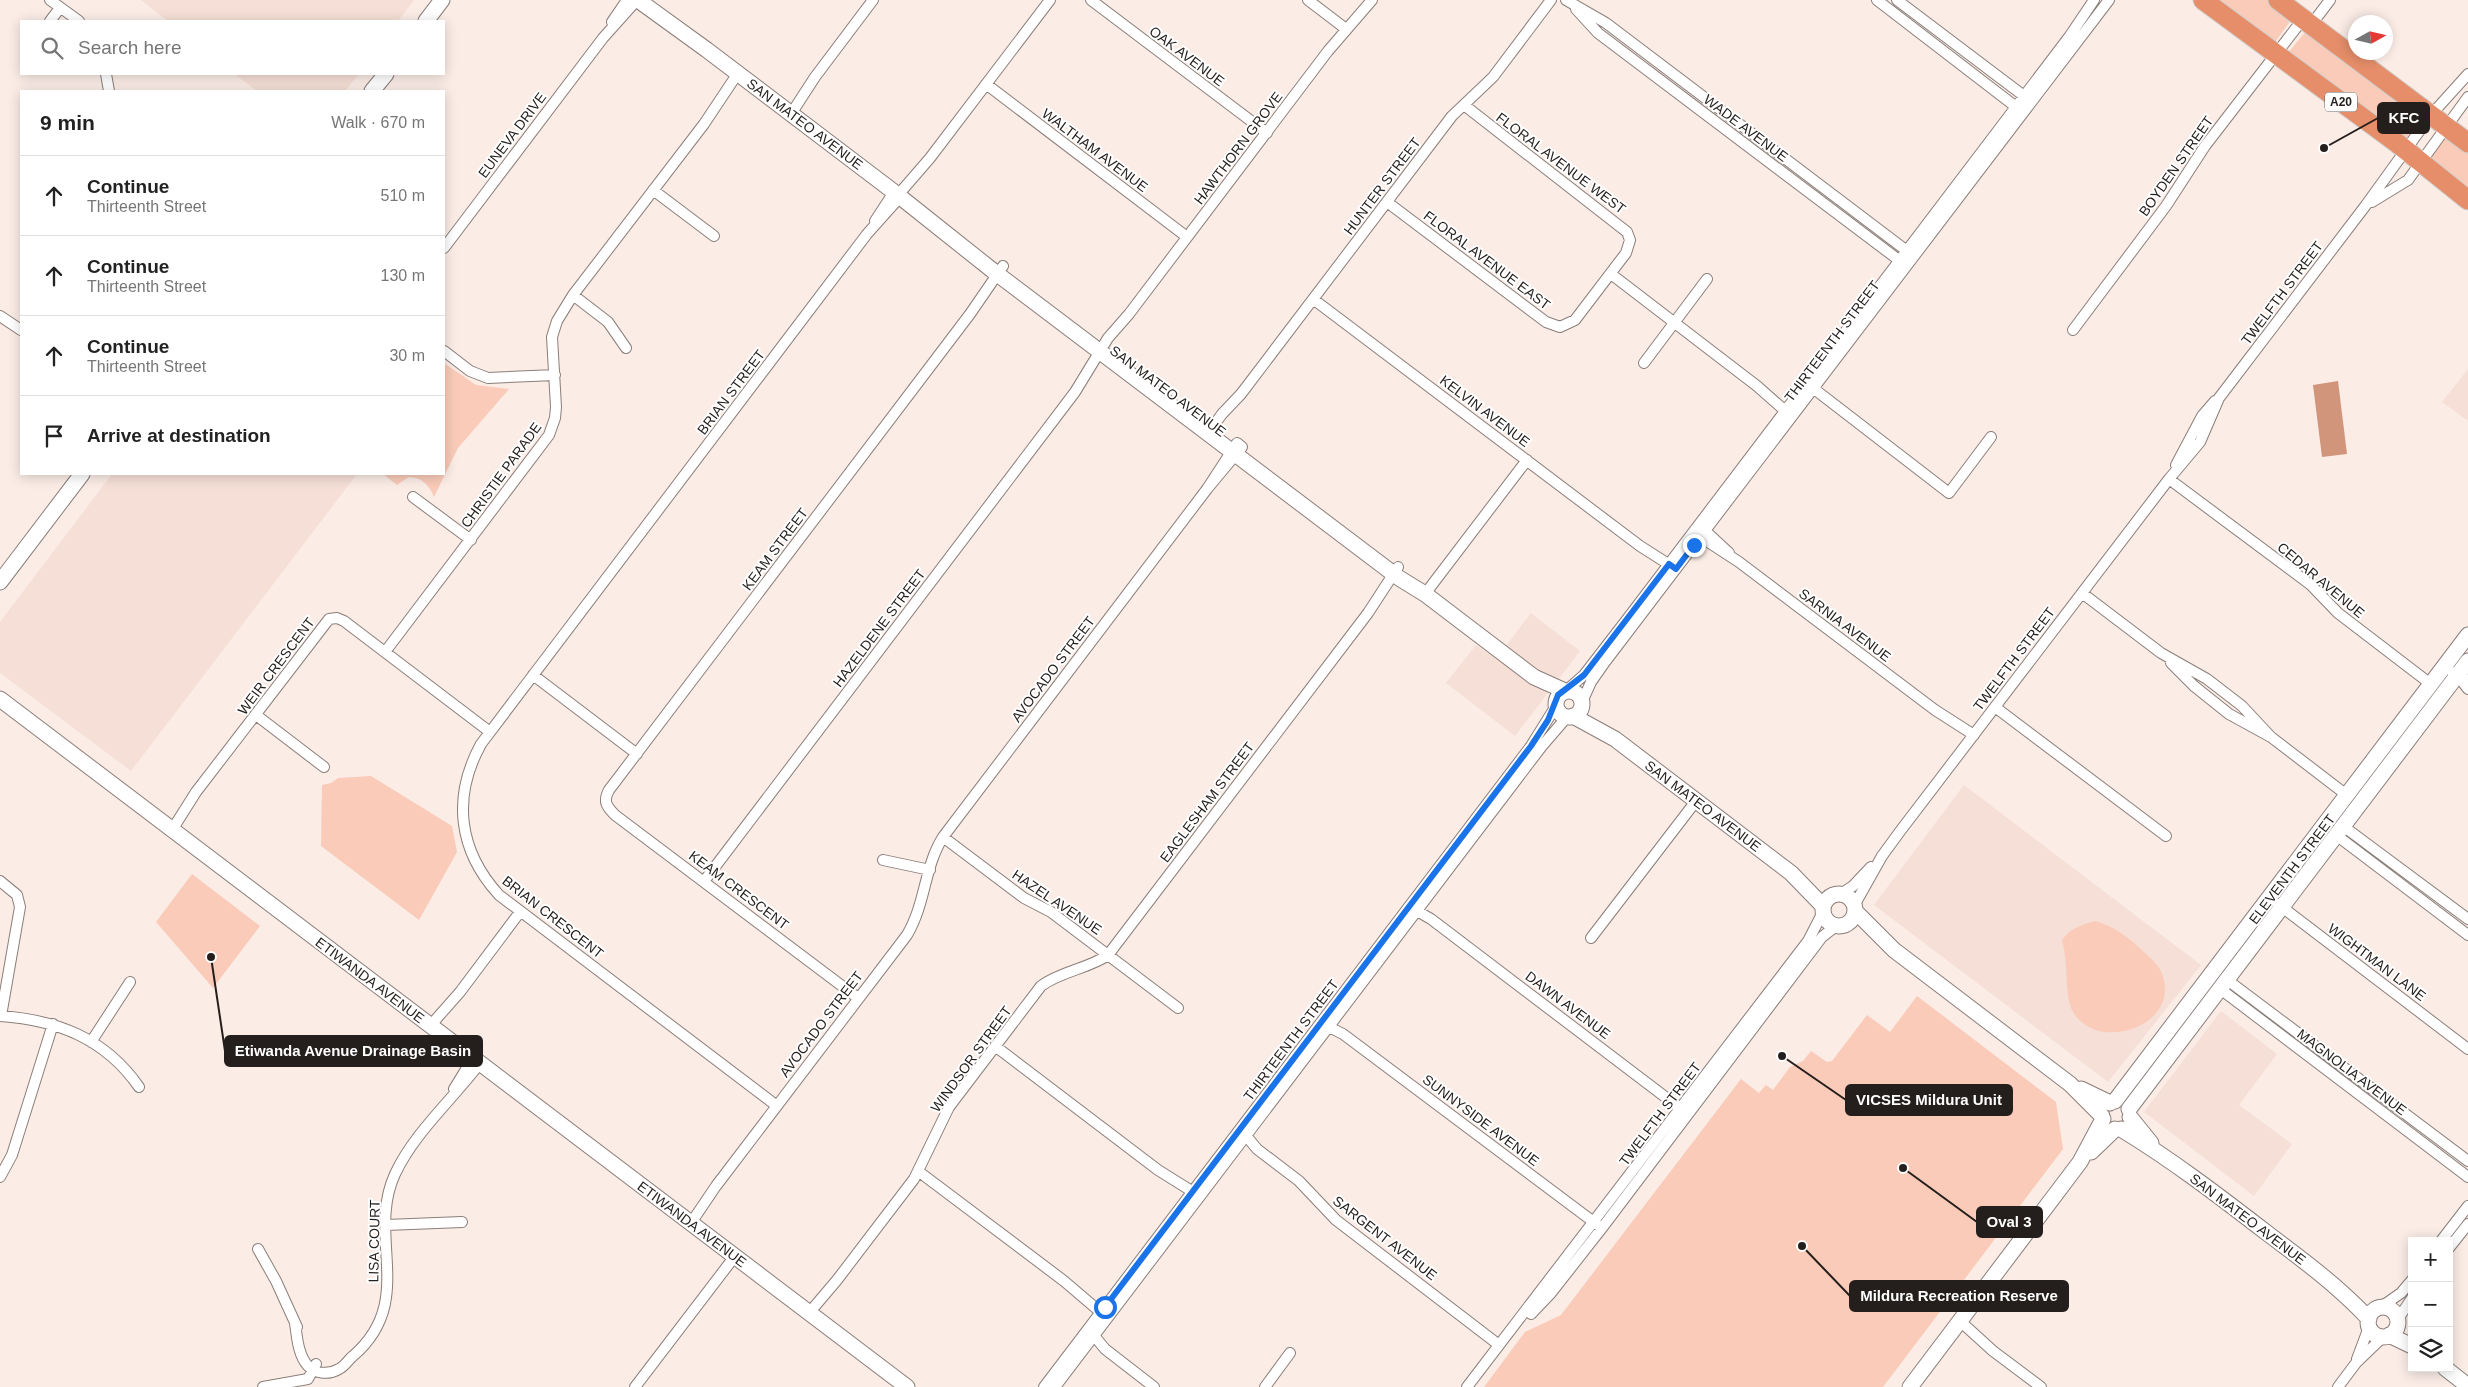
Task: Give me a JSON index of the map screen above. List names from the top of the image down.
{
  "streets": {
    "highway": ["A20"],
    "street": [
      "OAK AVENUE",
      "SAN MATEO AVENUE",
      "WADE AVENUE",
      "EUNEVA DRIVE",
      "HAWTHORN GROVE",
      "WALTHAM AVENUE",
      "FLORAL AVENUE WEST",
      "BOYDEN STREET",
      "HUNTER STREET",
      "FLORAL AVENUE EAST",
      "TWELFTH STREET",
      "THIRTEENTH STREET",
      "BRIAN STREET",
      "KELVIN AVENUE",
      "CHRISTIE PARADE",
      "KEAM STREET",
      "CEDAR AVENUE",
      "SARNIA AVENUE",
      "HAZELDENE STREET",
      "WEIR CRESCENT",
      "AVOCADO STREET",
      "EAGLESHAM STREET",
      "ELEVENTH STREET",
      "KEAM CRESCENT",
      "HAZEL AVENUE",
      "BRIAN CRESCENT",
      "WIGHTMAN LANE",
      "ETIWANDA AVENUE",
      "DAWN AVENUE",
      "WINDSOR STREET",
      "MAGNOLIA AVENUE",
      "SUNNYSIDE AVENUE",
      "SARGENT AVENUE",
      "LISA COURT"
    ]
  },
  "crossings": [
    ["OAK AVENUE", "HAWTHORN GROVE"],
    ["A20", "BOYDEN STREET"],
    ["A20", "TWELFTH STREET"],
    ["SAN MATEO AVENUE", "EUNEVA DRIVE"],
    ["SAN MATEO AVENUE", "HAWTHORN GROVE"],
    ["SAN MATEO AVENUE", "HUNTER STREET"],
    ["SAN MATEO AVENUE", "TWELFTH STREET"],
    ["SAN MATEO AVENUE", "THIRTEENTH STREET"],
    ["SAN MATEO AVENUE", "BRIAN STREET"],
    ["SAN MATEO AVENUE", "CHRISTIE PARADE"],
    ["SAN MATEO AVENUE", "KEAM STREET"],
    ["SAN MATEO AVENUE", "HAZELDENE STREET"],
    ["SAN MATEO AVENUE", "AVOCADO STREET"],
    ["SAN MATEO AVENUE", "EAGLESHAM STREET"],
    ["SAN MATEO AVENUE", "ELEVENTH STREET"],
    ["WADE AVENUE", "THIRTEENTH STREET"],
    ["HAWTHORN GROVE", "WALTHAM AVENUE"],
    ["HAWTHORN GROVE", "HAZELDENE STREET"],
    ["WALTHAM AVENUE", "BRIAN STREET"],
    ["FLORAL AVENUE WEST", "HUNTER STREET"],
    ["FLORAL AVENUE WEST", "FLORAL AVENUE EAST"],
    ["HUNTER STREET", "FLORAL AVENUE EAST"],
    ["HUNTER STREET", "KELVIN AVENUE"],
    ["TWELFTH STREET", "CEDAR AVENUE"],
    ["TWELFTH STREET", "SARNIA AVENUE"],
    ["TWELFTH STREET", "DAWN AVENUE"],
    ["TWELFTH STREET", "SUNNYSIDE AVENUE"],
    ["TWELFTH STREET", "SARGENT AVENUE"],
    ["THIRTEENTH STREET", "KELVIN AVENUE"],
    ["THIRTEENTH STREET", "SARNIA AVENUE"],
    ["THIRTEENTH STREET", "DAWN AVENUE"],
    ["THIRTEENTH STREET", "SUNNYSIDE AVENUE"],
    ["THIRTEENTH STREET", "SARGENT AVENUE"],
    ["BRIAN STREET", "BRIAN CRESCENT"],
    ["CHRISTIE PARADE", "WEIR CRESCENT"],
    ["KEAM STREET", "KEAM CRESCENT"],
    ["CEDAR AVENUE", "ELEVENTH STREET"],
    ["HAZELDENE STREET", "KEAM CRESCENT"],
    ["WEIR CRESCENT", "BRIAN CRESCENT"],
    ["WEIR CRESCENT", "ETIWANDA AVENUE"],
    ["AVOCADO STREET", "KEAM CRESCENT"],
    ["AVOCADO STREET", "HAZEL AVENUE"],
    ["AVOCADO STREET", "BRIAN CRESCENT"],
    ["AVOCADO STREET", "ETIWANDA AVENUE"],
    ["EAGLESHAM STREET", "HAZEL AVENUE"],
    ["EAGLESHAM STREET", "WINDSOR STREET"],
    ["ELEVENTH STREET", "WIGHTMAN LANE"],
    ["ELEVENTH STREET", "MAGNOLIA AVENUE"],
    ["ETIWANDA AVENUE", "WINDSOR STREET"],
    ["ETIWANDA AVENUE", "LISA COURT"]
  ],
  "places": [
    "KFC",
    "Etiwanda Avenue Drainage Basin",
    "VICSES Mildura Unit",
    "Oval 3",
    "Mildura Recreation Reserve"
  ],
  "north": "right",
  "page": {
    "search": "Search here",
    "heading": ["9 min", "Walk · 670 m"],
    "list": [
      ["Continue", "Thirteenth Street", "510 m"],
      ["Continue", "Thirteenth Street", "130 m"],
      ["Continue", "Thirteenth Street", "30 m"],
      "Arrive at destination"
    ],
    "map_buttons": ["+", "−"]
  }
}
